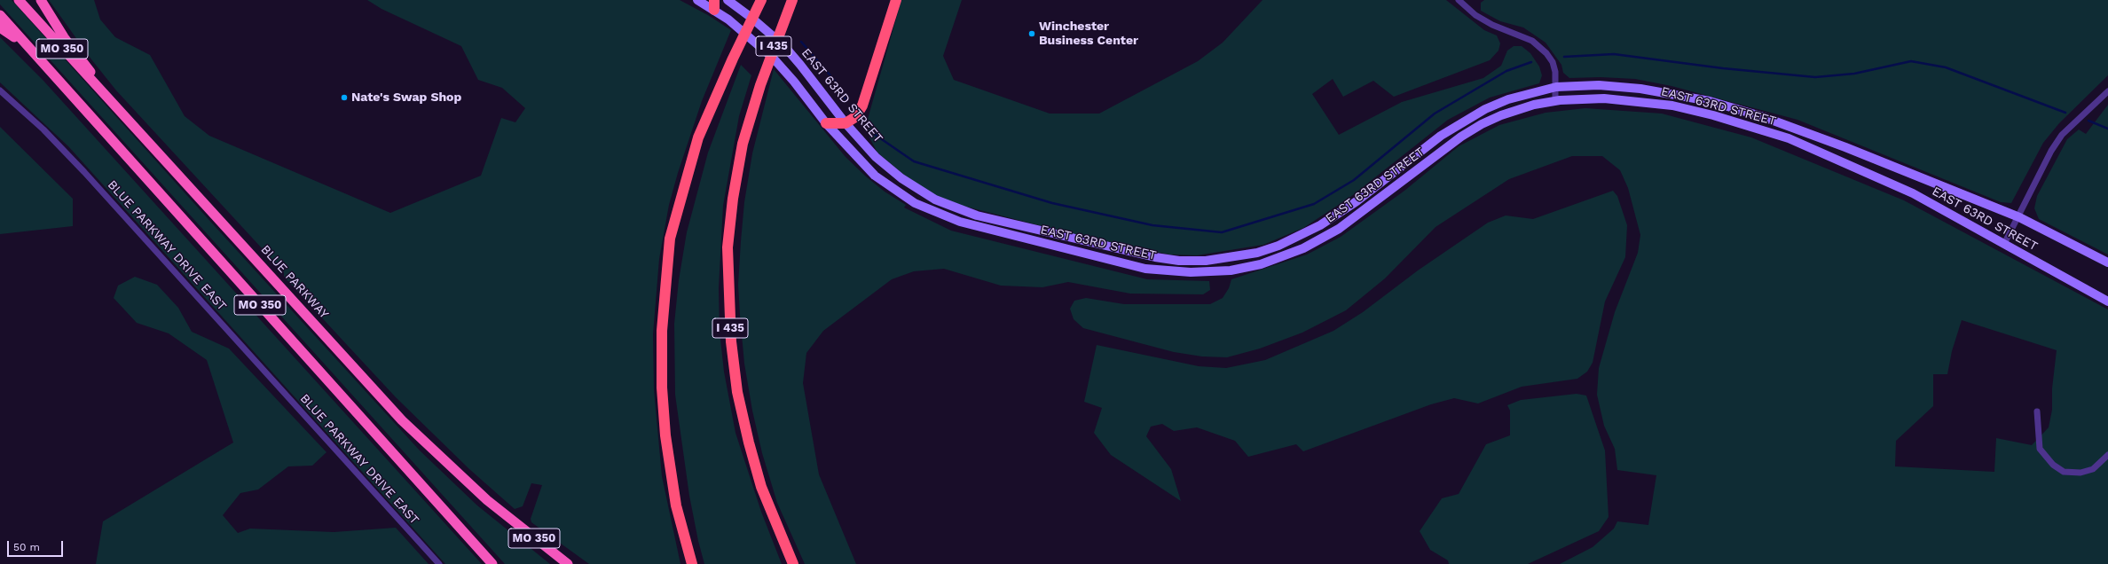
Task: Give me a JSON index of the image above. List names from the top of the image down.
{
  "streets": {
    "highway": ["I 435", "MO 350", "BLUE PARKWAY"],
    "main road": ["EAST 63RD STREET"],
    "street": ["BLUE PARKWAY DRIVE EAST"]
  },
  "places": ["Winchester Business Center", "Nate's Swap Shop"],
  "scale_bar": "50 m"
}
